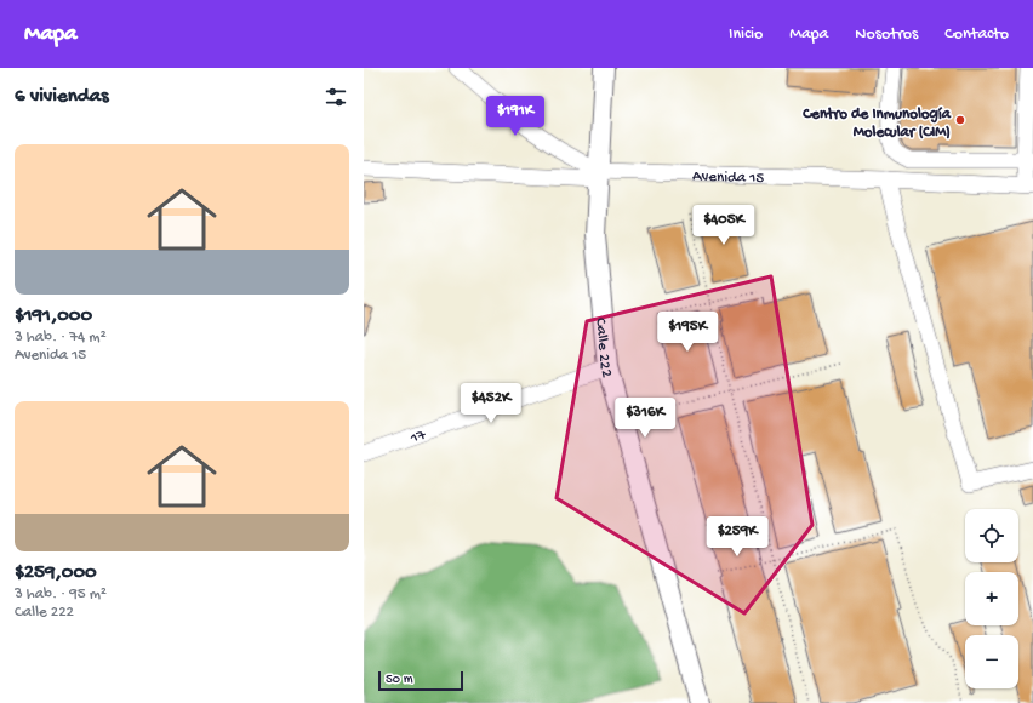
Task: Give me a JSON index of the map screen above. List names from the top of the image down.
{
  "streets": {
    "main road": ["Calle 222"],
    "street": ["Avenida 15", "17"]
  },
  "crossings": [
    ["Avenida 15", "Calle 222"],
    ["Calle 222", "17"]
  ],
  "places": ["Centro de Inmunología Molecular (CIM)"],
  "scale_bar": "50 m",
  "page": {
    "header": "Mapa",
    "nav": [
      "Inicio",
      "Mapa",
      "Nosotros",
      "Contacto"
    ],
    "heading": "6 viviendas",
    "price": [
      "$191K",
      "$405K",
      "$195K",
      "$452K",
      "$316K",
      "$259K"
    ],
    "list": [
      {
        "name": "$191,000",
        "note": "3 hab. · 74 m² · Avenida 15"
      },
      {
        "name": "$259,000",
        "note": "3 hab. · 95 m² · Calle 222"
      }
    ],
    "map_buttons": ["+", "−"],
    "scale": "50 m"
  }
}
